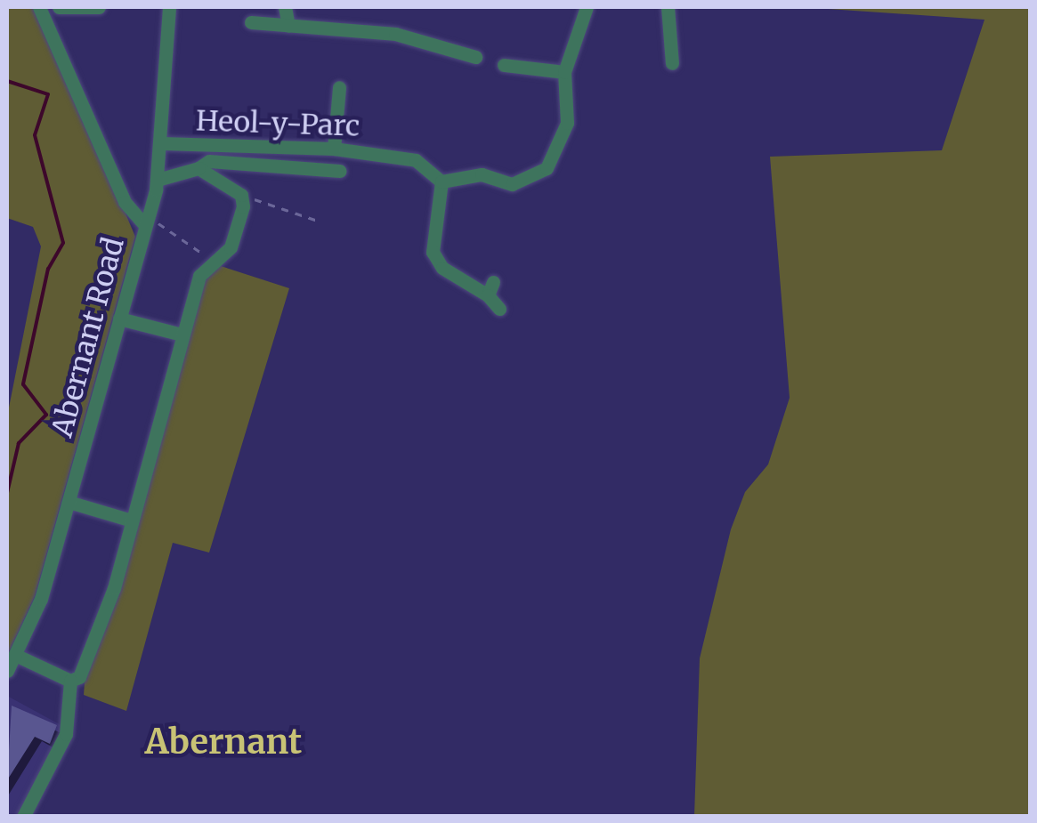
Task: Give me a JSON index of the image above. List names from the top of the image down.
{
  "streets": {
    "street": ["Heol-y-Parc", "Abernant Road"]
  },
  "crossings": [
    ["Heol-y-Parc", "Abernant Road"]
  ],
  "districts": ["Abernant"]
}
